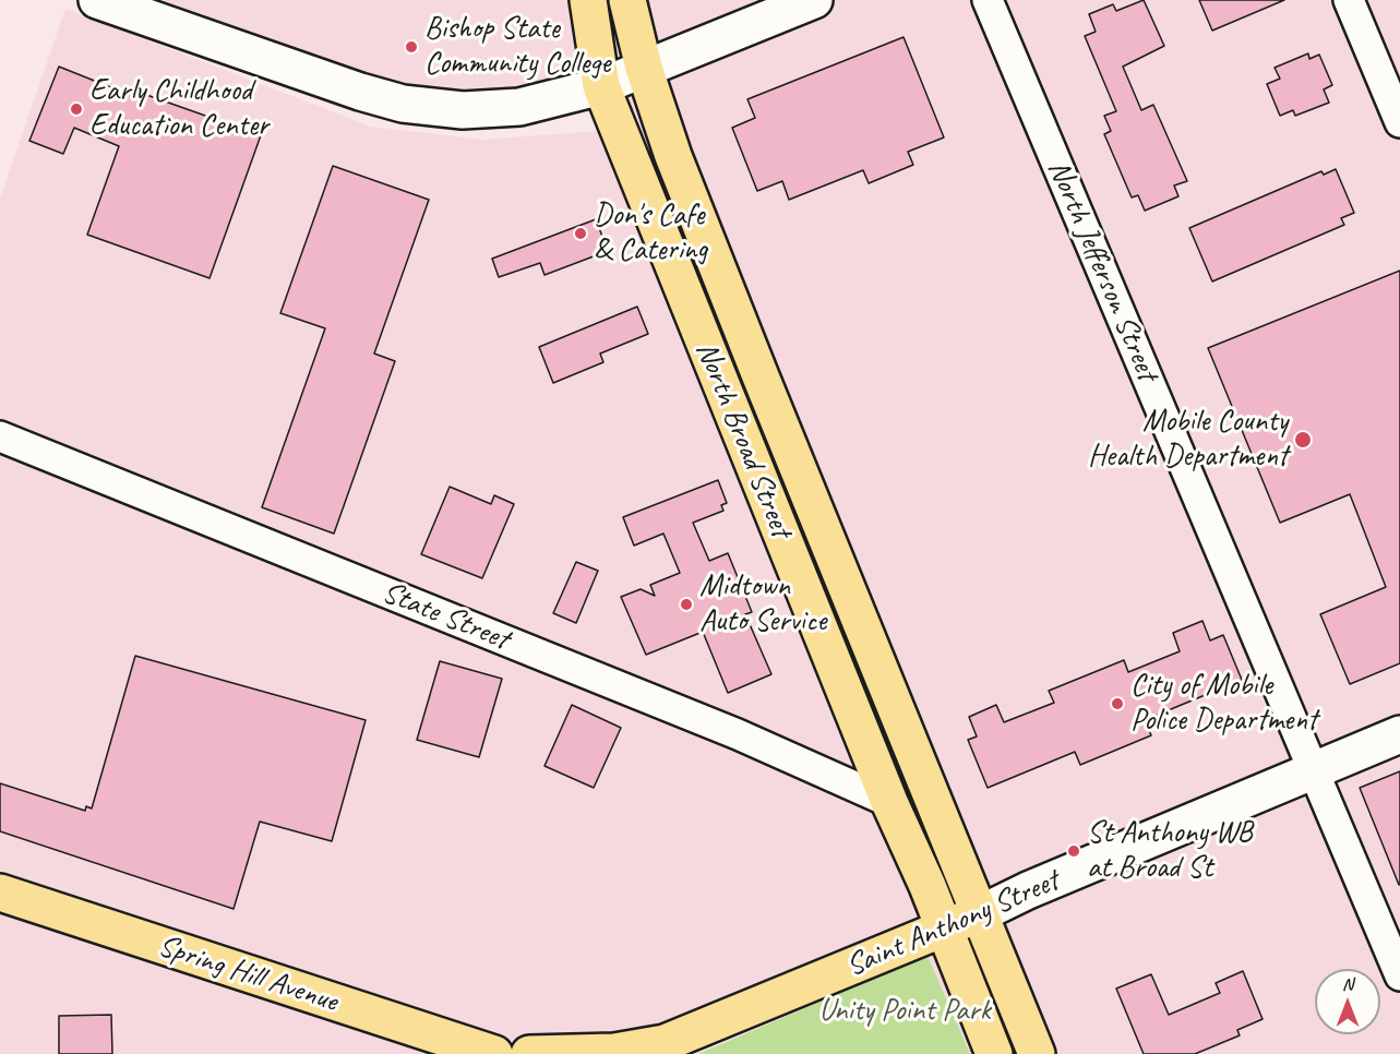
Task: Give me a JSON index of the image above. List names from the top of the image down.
{
  "streets": {
    "main road": ["North Broad Street", "Saint Anthony Street", "Spring Hill Avenue"],
    "street": ["North Jefferson Street", "State Street"]
  },
  "crossings": [
    ["North Jefferson Street", "Saint Anthony Street"],
    ["North Broad Street", "State Street"],
    ["North Broad Street", "Saint Anthony Street"]
  ],
  "parks": ["Unity Point Park"],
  "places": [
    "Bishop State Community College",
    "Early Childhood Education Center",
    "Don's Cafe & Catering",
    "Mobile County Health Department",
    "Midtown Auto Service",
    "City of Mobile Police Department",
    "St Anthony WB at Broad St"
  ],
  "north": "top"
}
